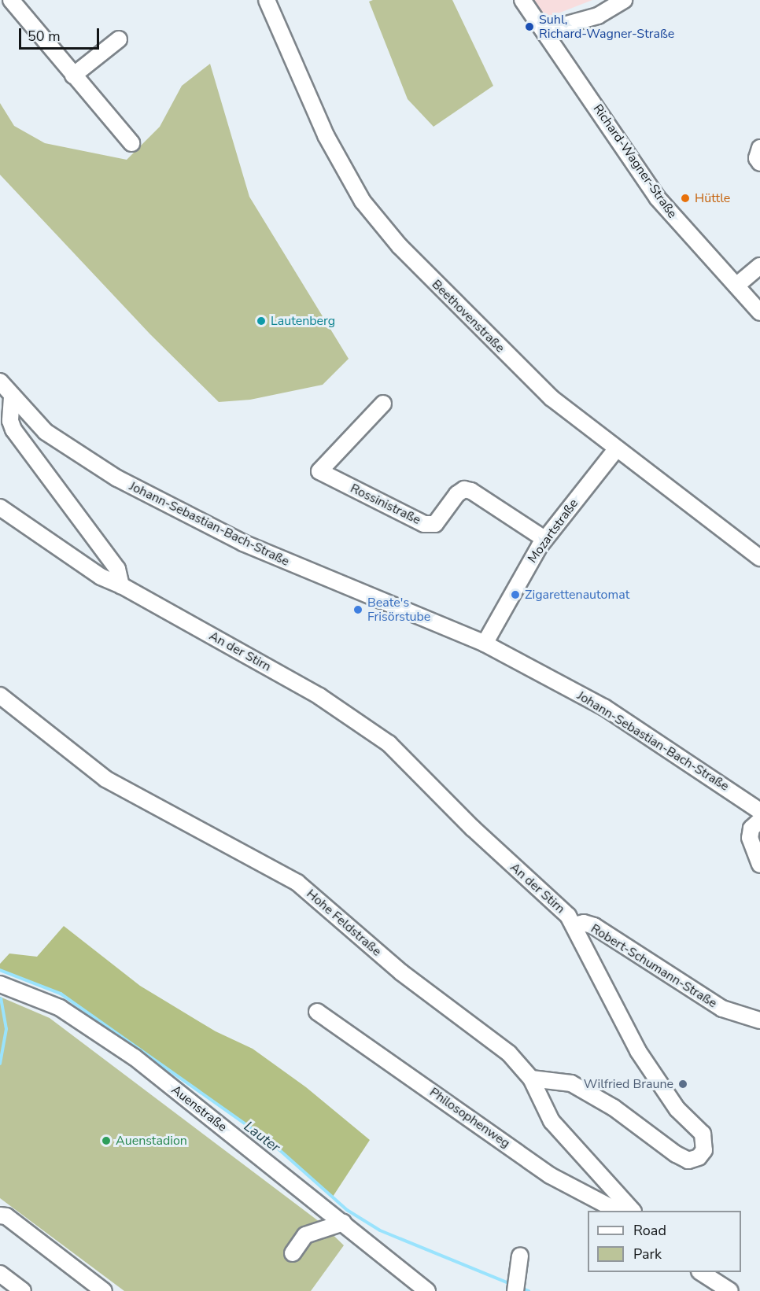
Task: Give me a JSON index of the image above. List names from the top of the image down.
{
  "streets": {
    "street": [
      "Richard-Wagner-Straße",
      "Beethovenstraße",
      "Rossinistraße",
      "Johann-Sebastian-Bach-Straße",
      "Mozartstraße",
      "An der Stirn",
      "Hohe Feldstraße",
      "Robert-Schumann-Straße",
      "Auenstraße",
      "Philosophenweg"
    ]
  },
  "crossings": [
    ["Beethovenstraße", "Mozartstraße"],
    ["Rossinistraße", "Mozartstraße"],
    ["Johann-Sebastian-Bach-Straße", "Mozartstraße"],
    ["An der Stirn", "Hohe Feldstraße"],
    ["An der Stirn", "Robert-Schumann-Straße"],
    ["Hohe Feldstraße", "Philosophenweg"]
  ],
  "water": ["Lauter"],
  "places": [
    "Suhl, Richard-Wagner-Straße",
    "Hüttle",
    "Lautenberg",
    "Zigarettenautomat",
    "Beate's Frisörstube",
    "Wilfried Braune",
    "Auenstadion"
  ],
  "legend": ["Road", "Park"],
  "scale_bar": "50 m"
}
